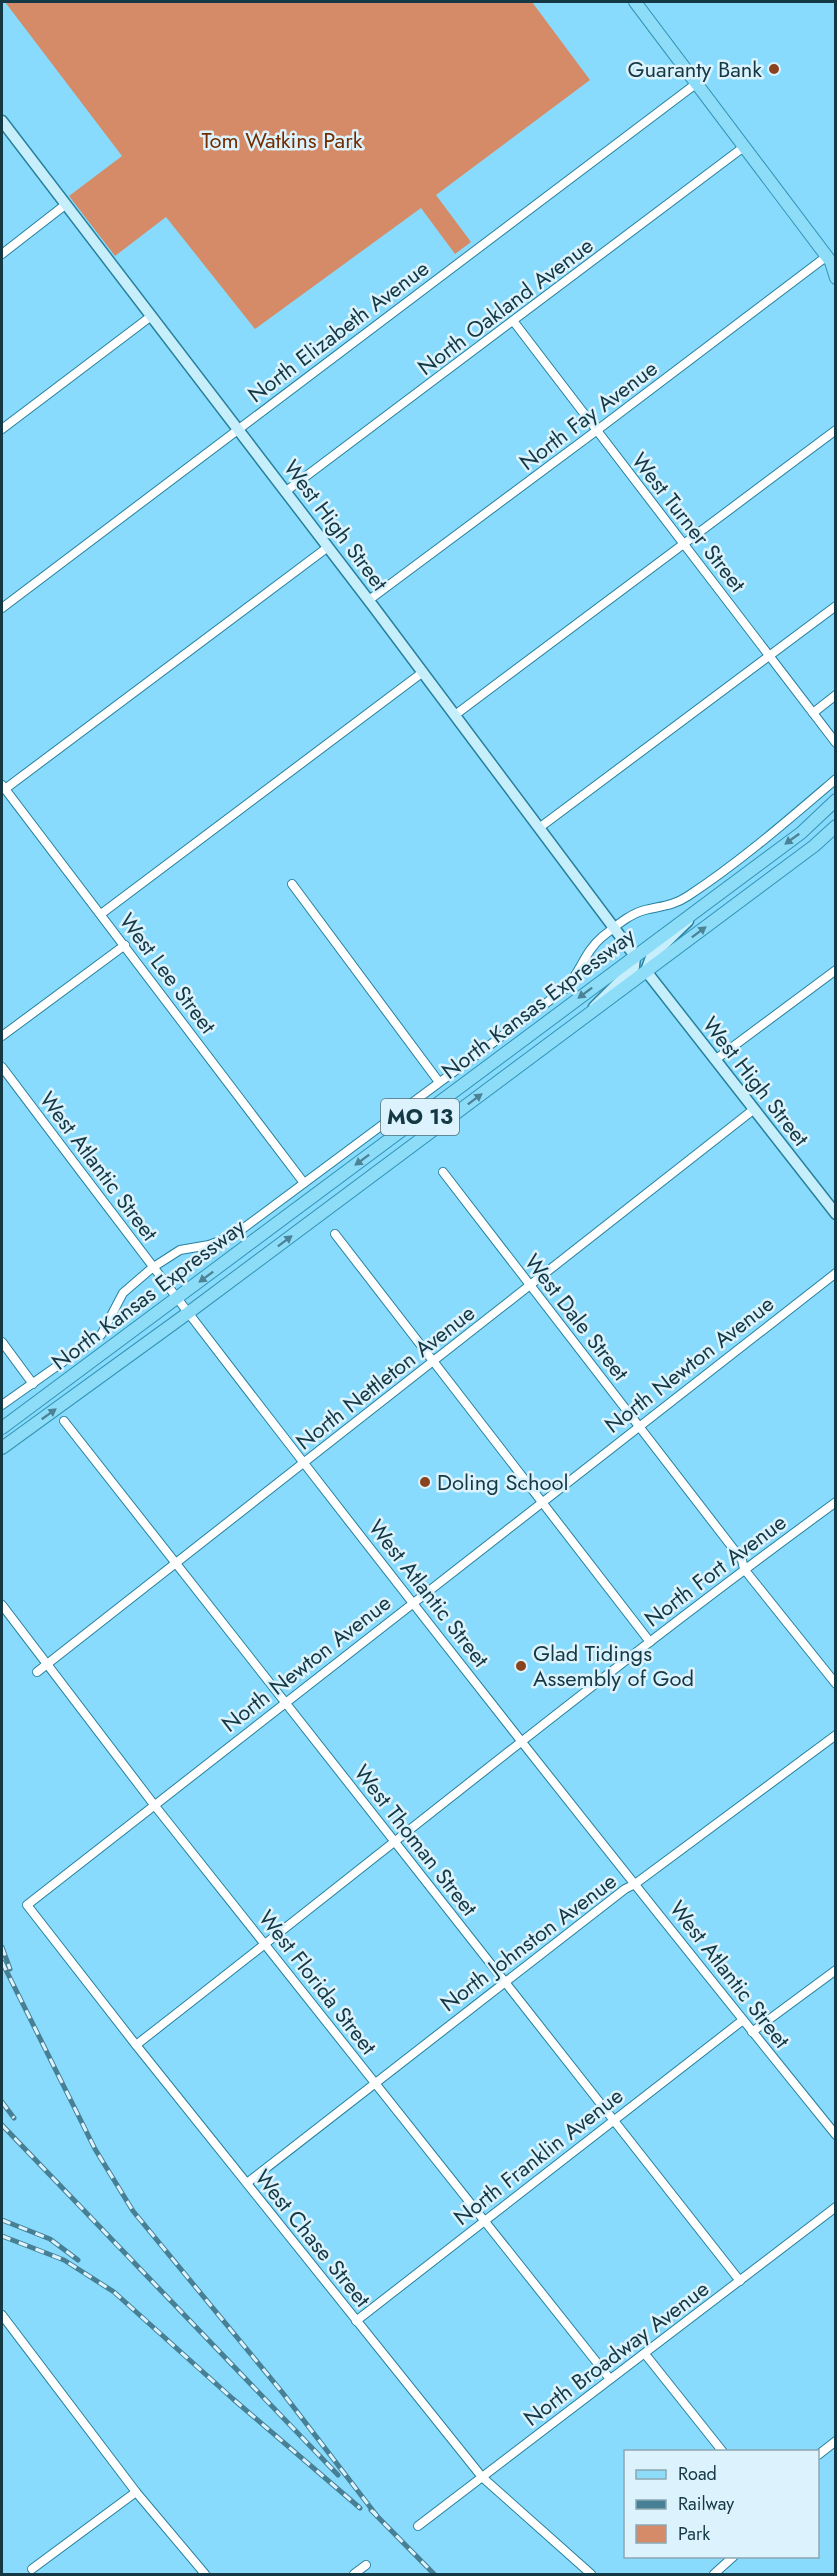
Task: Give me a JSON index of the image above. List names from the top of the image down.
{
  "streets": {
    "main road": ["North Kansas Expressway", "MO 13"],
    "street": [
      "North Oakland Avenue",
      "North Elizabeth Avenue",
      "North Fay Avenue",
      "West Turner Street",
      "West High Street",
      "West Lee Street",
      "West Atlantic Street",
      "West Dale Street",
      "North Newton Avenue",
      "North Nettleton Avenue",
      "North Fort Avenue",
      "West Thoman Street",
      "North Johnston Avenue",
      "West Florida Street",
      "North Franklin Avenue",
      "West Chase Street",
      "North Broadway Avenue"
    ]
  },
  "crossings": [
    ["North Oakland Avenue", "West Turner Street"],
    ["North Oakland Avenue", "West High Street"],
    ["North Elizabeth Avenue", "West High Street"],
    ["North Fay Avenue", "West Turner Street"],
    ["North Fay Avenue", "West High Street"],
    ["West High Street", "North Kansas Expressway"],
    ["West High Street", "North Nettleton Avenue"],
    ["North Kansas Expressway", "West Atlantic Street"],
    ["West Atlantic Street", "North Newton Avenue"],
    ["West Atlantic Street", "North Nettleton Avenue"],
    ["West Atlantic Street", "North Fort Avenue"],
    ["West Atlantic Street", "North Johnston Avenue"],
    ["West Atlantic Street", "North Franklin Avenue"],
    ["West Dale Street", "North Newton Avenue"],
    ["West Dale Street", "North Nettleton Avenue"],
    ["West Dale Street", "North Fort Avenue"],
    ["North Newton Avenue", "West Thoman Street"],
    ["North Newton Avenue", "West Florida Street"],
    ["North Newton Avenue", "West Chase Street"],
    ["North Nettleton Avenue", "West Thoman Street"],
    ["North Nettleton Avenue", "West Florida Street"],
    ["North Fort Avenue", "West Thoman Street"],
    ["North Fort Avenue", "West Florida Street"],
    ["North Fort Avenue", "West Chase Street"],
    ["West Thoman Street", "North Johnston Avenue"],
    ["West Thoman Street", "North Franklin Avenue"],
    ["West Thoman Street", "North Broadway Avenue"],
    ["North Johnston Avenue", "West Florida Street"],
    ["North Johnston Avenue", "West Chase Street"],
    ["West Florida Street", "North Franklin Avenue"],
    ["West Florida Street", "North Broadway Avenue"],
    ["North Franklin Avenue", "West Chase Street"],
    ["West Chase Street", "North Broadway Avenue"]
  ],
  "parks": ["Tom Watkins Park"],
  "places": ["Guaranty Bank", "Doling School", "Glad Tidings Assembly of God"],
  "legend": ["Road", "Railway", "Park"]
}
